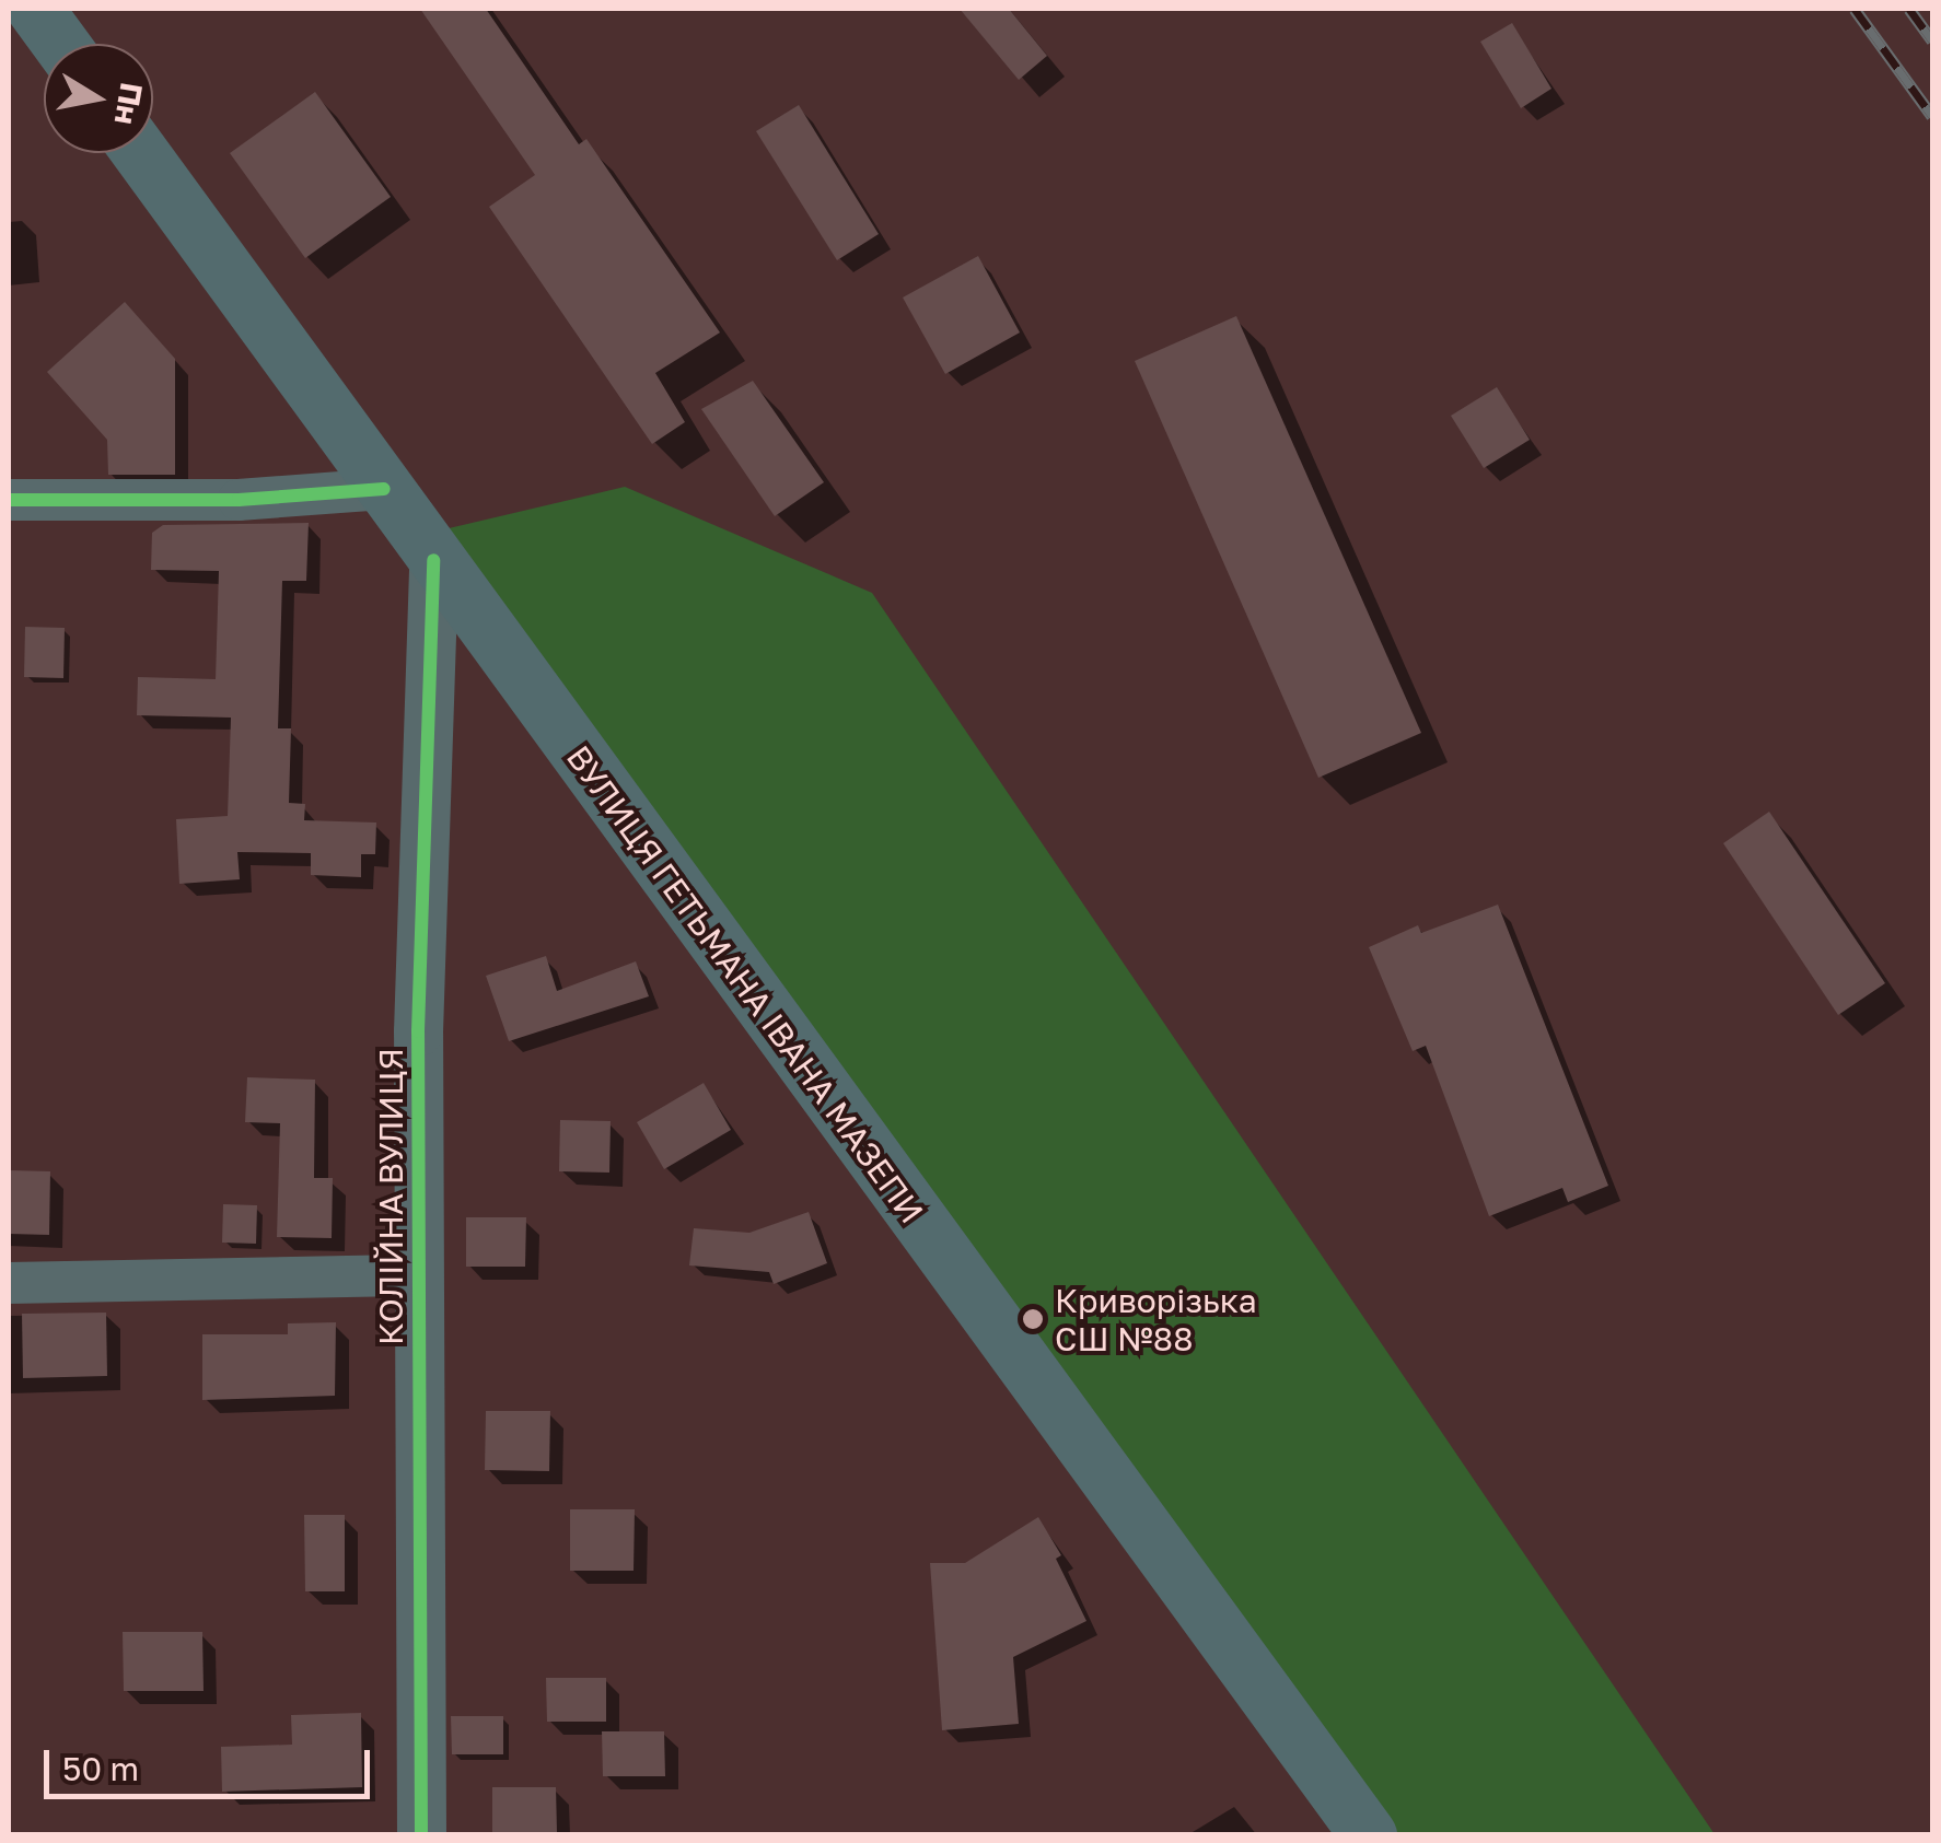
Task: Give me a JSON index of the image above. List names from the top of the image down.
{
  "streets": {
    "main road": ["ВУЛИЦЯ ГЕТЬМАНА ІВАНА МАЗЕПИ"],
    "street": ["КОЛІЙНА ВУЛИЦЯ"]
  },
  "crossings": [
    ["ВУЛИЦЯ ГЕТЬМАНА ІВАНА МАЗЕПИ", "КОЛІЙНА ВУЛИЦЯ"]
  ],
  "places": ["Криворізька СШ №88"],
  "scale_bar": "50 m",
  "north": "right"
}
